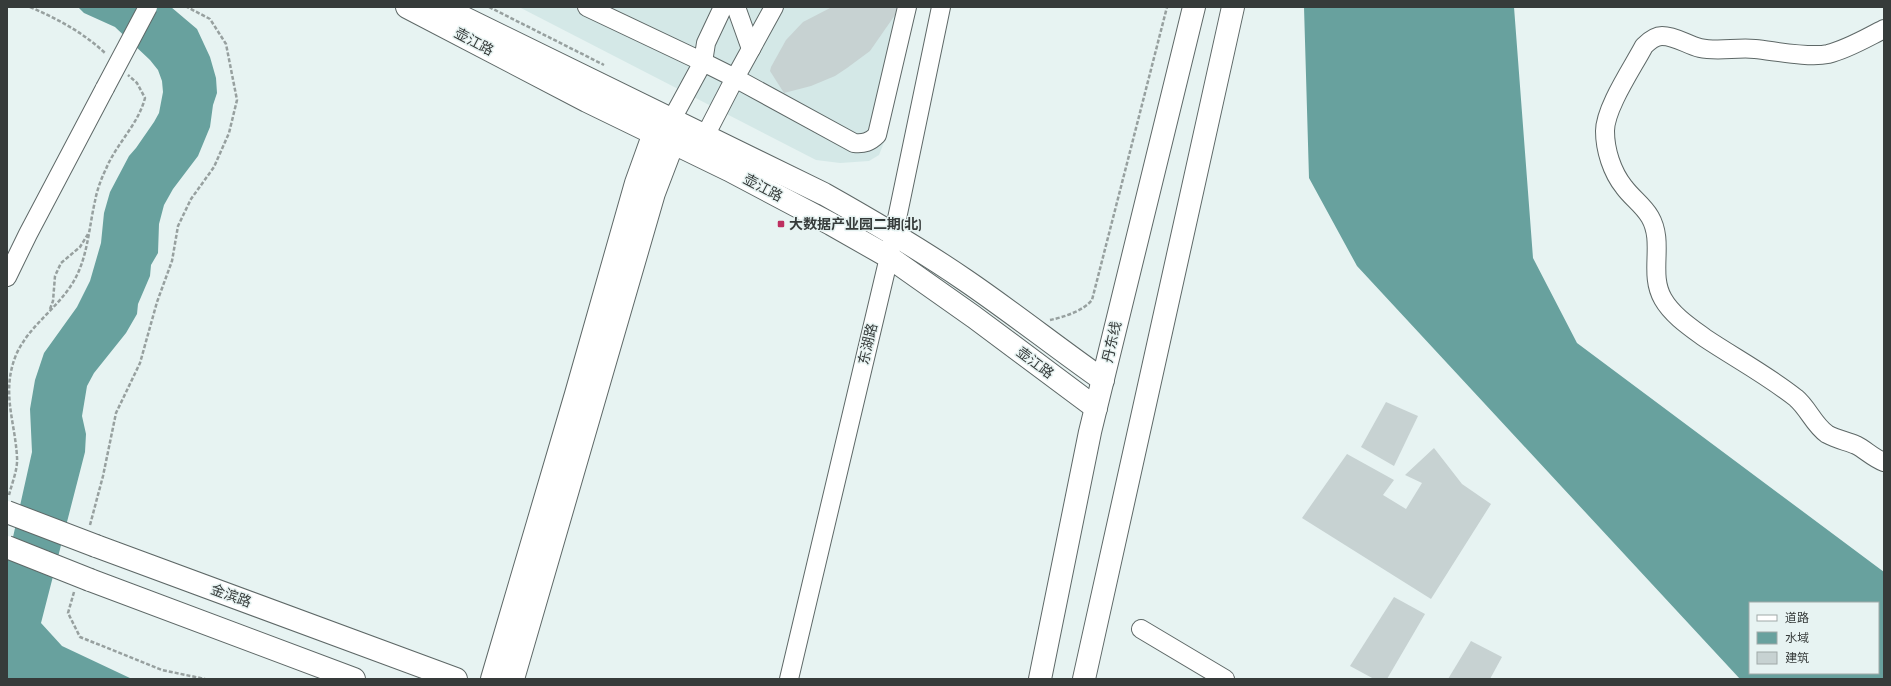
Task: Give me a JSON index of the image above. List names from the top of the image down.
{
  "streets": {
    "main road": ["壶江路", "丹东线", "金滨路"],
    "street": ["东湖路"]
  },
  "crossings": [
    ["壶江路", "丹东线"],
    ["壶江路", "东湖路"]
  ],
  "places": {
    "transit": ["大数据产业园二期(北)"]
  },
  "legend": ["道路", "水域", "建筑"]
}
